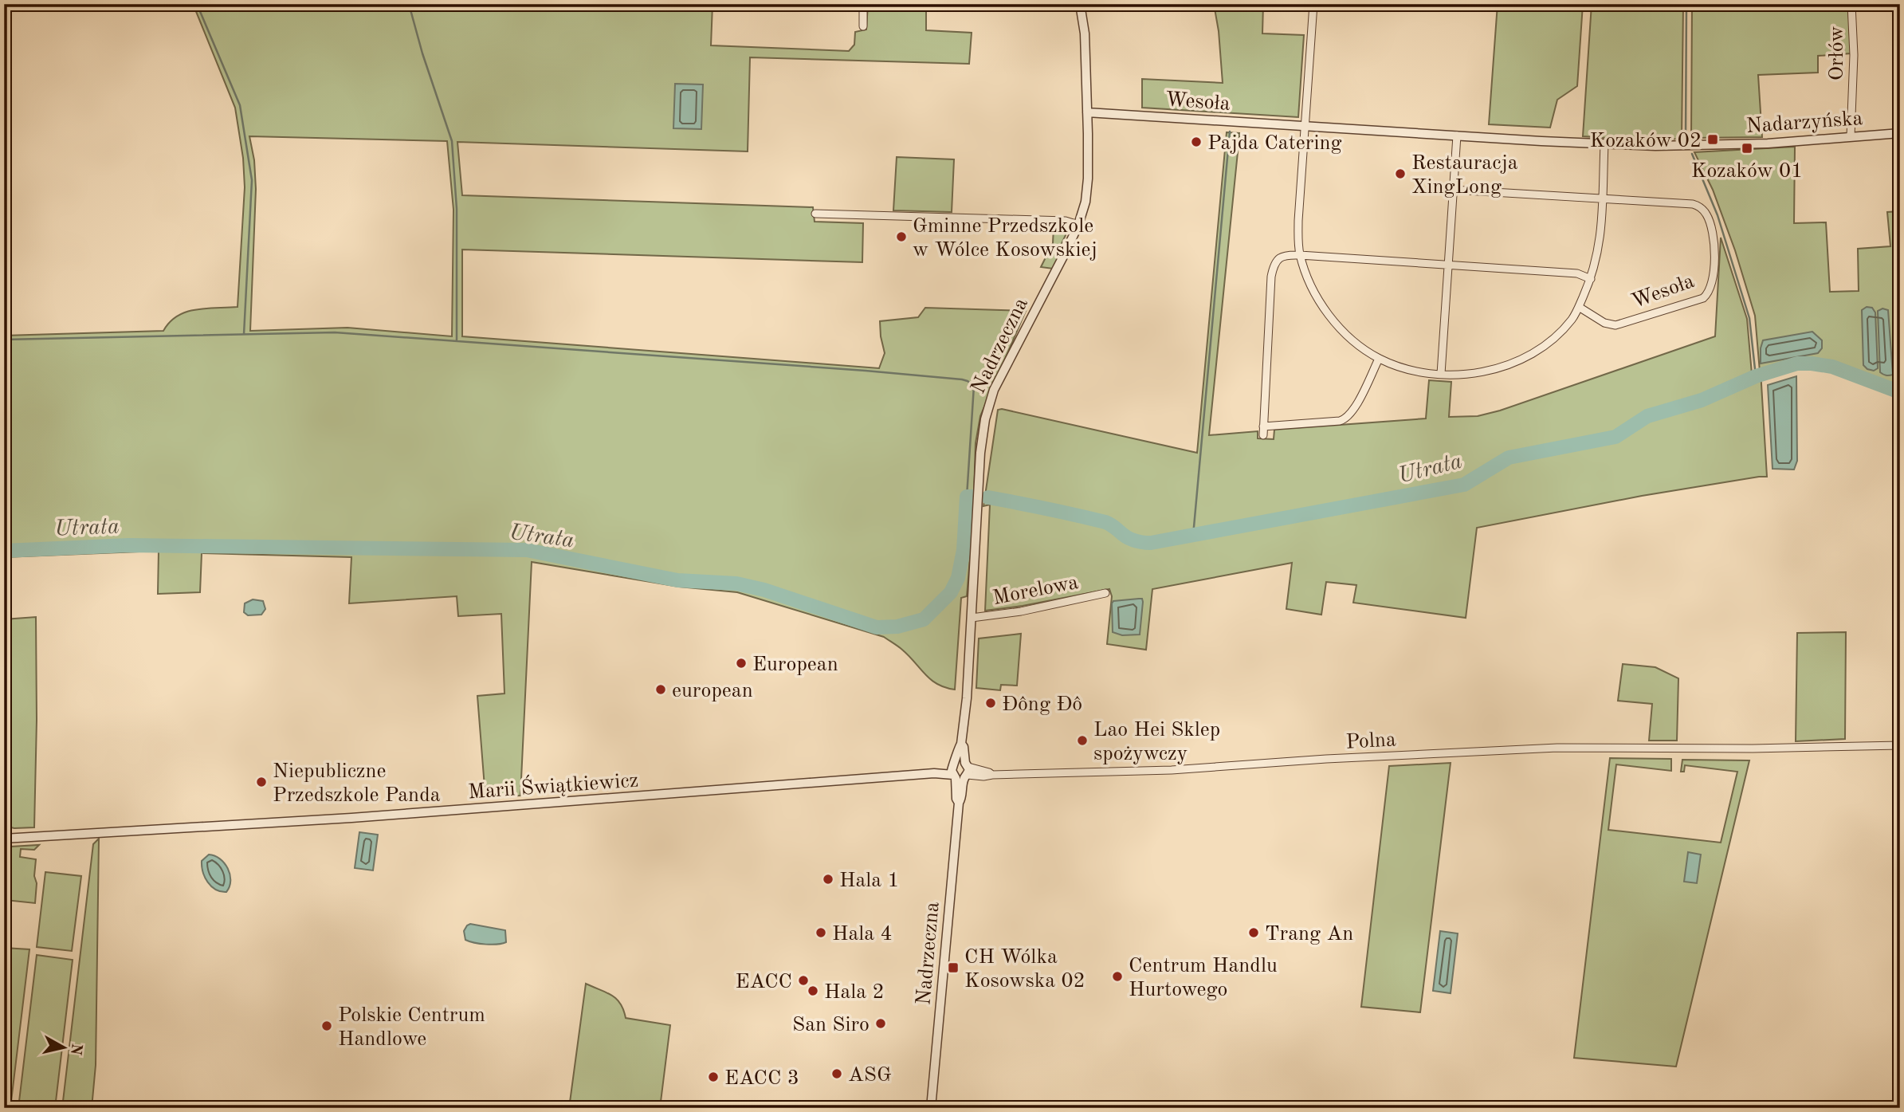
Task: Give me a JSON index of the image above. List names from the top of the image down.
{
  "streets": {
    "street": [
      "Orłów",
      "Wesoła",
      "Nadarzyńska",
      "Nadrzeczna",
      "Morelowa",
      "Polna",
      "Marii Świątkiewicz"
    ]
  },
  "crossings": [
    ["Orłów", "Nadarzyńska"],
    ["Wesoła", "Nadarzyńska"],
    ["Wesoła", "Nadrzeczna"],
    ["Nadrzeczna", "Morelowa"],
    ["Nadrzeczna", "Polna"],
    ["Nadrzeczna", "Marii Świątkiewicz"],
    ["Polna", "Marii Świątkiewicz"]
  ],
  "water": ["Utrata"],
  "places": {
    "transit": ["Kozaków 02", "Kozaków 01", "CH Wólka Kosowska 02"],
    "other": [
      "Pajda Catering",
      "Restauracja XingLong",
      "Gminne Przedszkole w Wólce Kosowskiej",
      "European",
      "european",
      "Đông Đô",
      "Lao Hei Sklep spożywczy",
      "Niepubliczne Przedszkole Panda",
      "Hala 1",
      "Hala 4",
      "Trang An",
      "Centrum Handlu Hurtowego",
      "EACC",
      "Hala 2",
      "San Siro",
      "Polskie Centrum Handlowe",
      "ASG",
      "EACC 3"
    ]
  },
  "north": "right"
}
